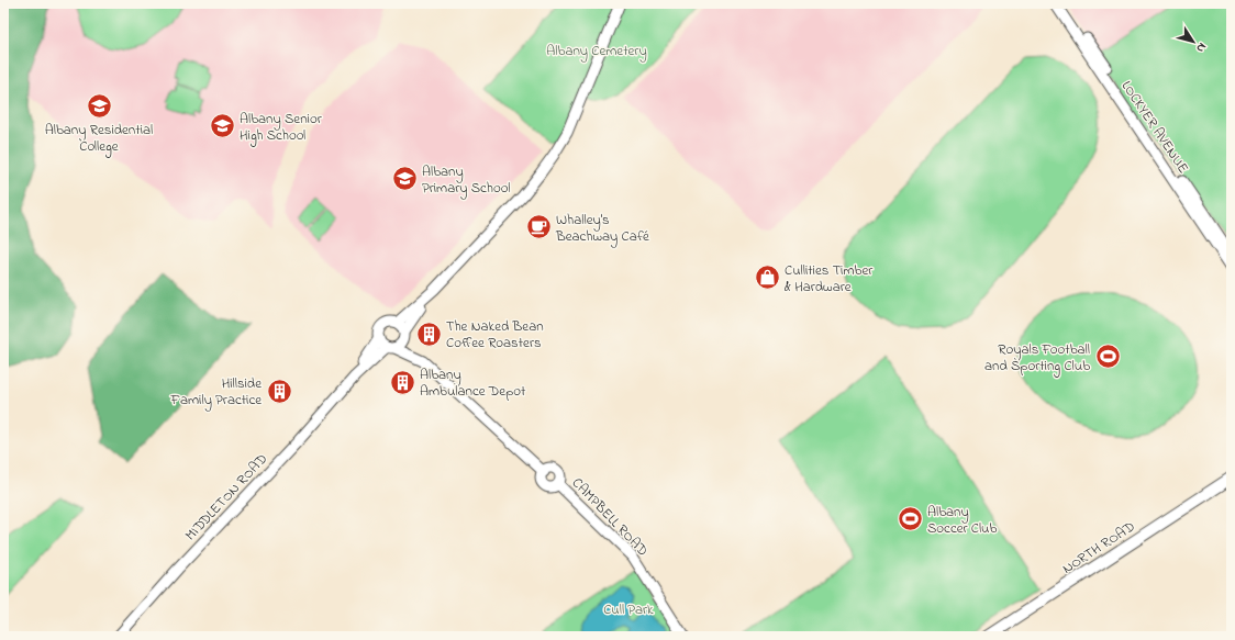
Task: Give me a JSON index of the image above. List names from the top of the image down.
{
  "streets": {
    "main road": [
      "LOCKYER AVENUE",
      "MIDDLETON ROAD",
      "CAMPBELL ROAD",
      "NORTH ROAD"
    ]
  },
  "parks": ["Albany Cemetery", "Cull Park"],
  "places": {
    "school or university": ["Albany Residential College", "Albany Senior High School", "Albany Primary School"],
    "cafe": ["Whalley's Beachway Café"],
    "shop": ["Cullities Timber & Hardware"],
    "building": ["The Naked Bean Coffee Roasters", "Albany Ambulance Depot", "Hillside Family Practice"],
    "sports": ["Royals Football and Sporting Club", "Albany Soccer Club"]
  },
  "north": "bottom right"
}
